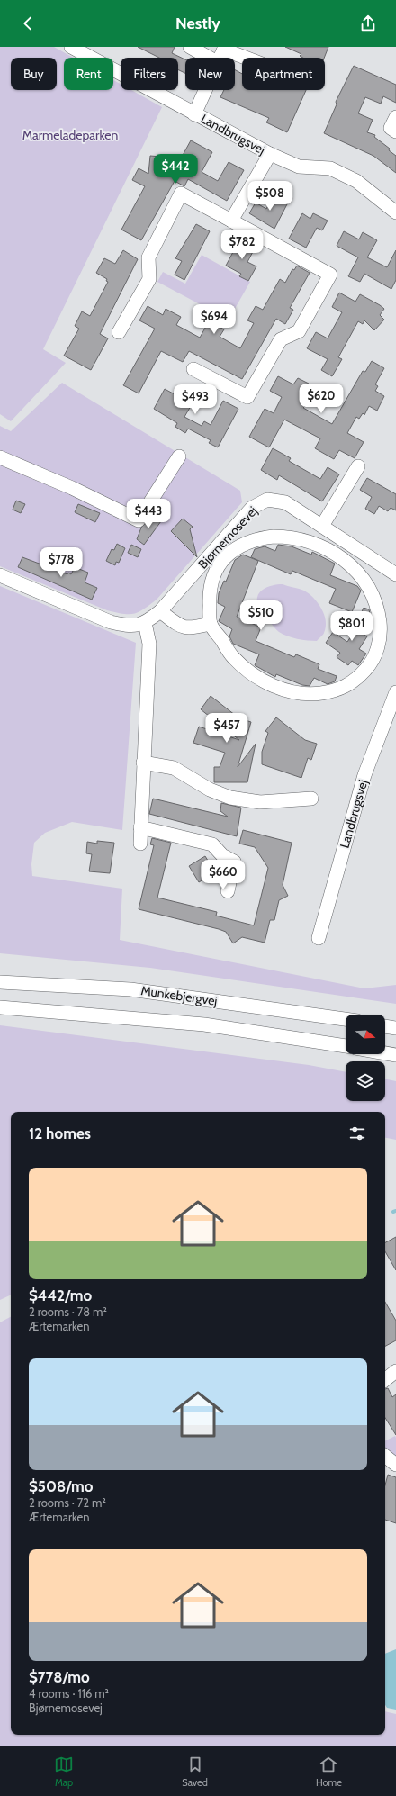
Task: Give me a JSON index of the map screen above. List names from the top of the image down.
{
  "streets": {
    "street": ["Landbrugsvej", "Bjørnemosevej", "Munkebjergvej"]
  },
  "parks": ["Marmeladeparken"],
  "north": "right",
  "page": {
    "header": "Nestly",
    "chip": [
      "Buy",
      "Rent",
      "Filters",
      "New",
      "Apartment"
    ],
    "price": [
      "$442",
      "$508",
      "$782",
      "$694",
      "$620",
      "$493",
      "$443",
      "$778",
      "$510",
      "$801",
      "$457",
      "$660"
    ],
    "heading": "12 homes",
    "list": [
      {
        "name": "$442/mo",
        "note": "2 rooms · 78 m² · Ærtemarken"
      },
      {
        "name": "$508/mo",
        "note": "2 rooms · 72 m² · Ærtemarken"
      },
      {
        "name": "$778/mo",
        "note": "4 rooms · 116 m² · Bjørnemosevej"
      }
    ],
    "tabs": ["Map", "Saved", "Home"]
  }
}
